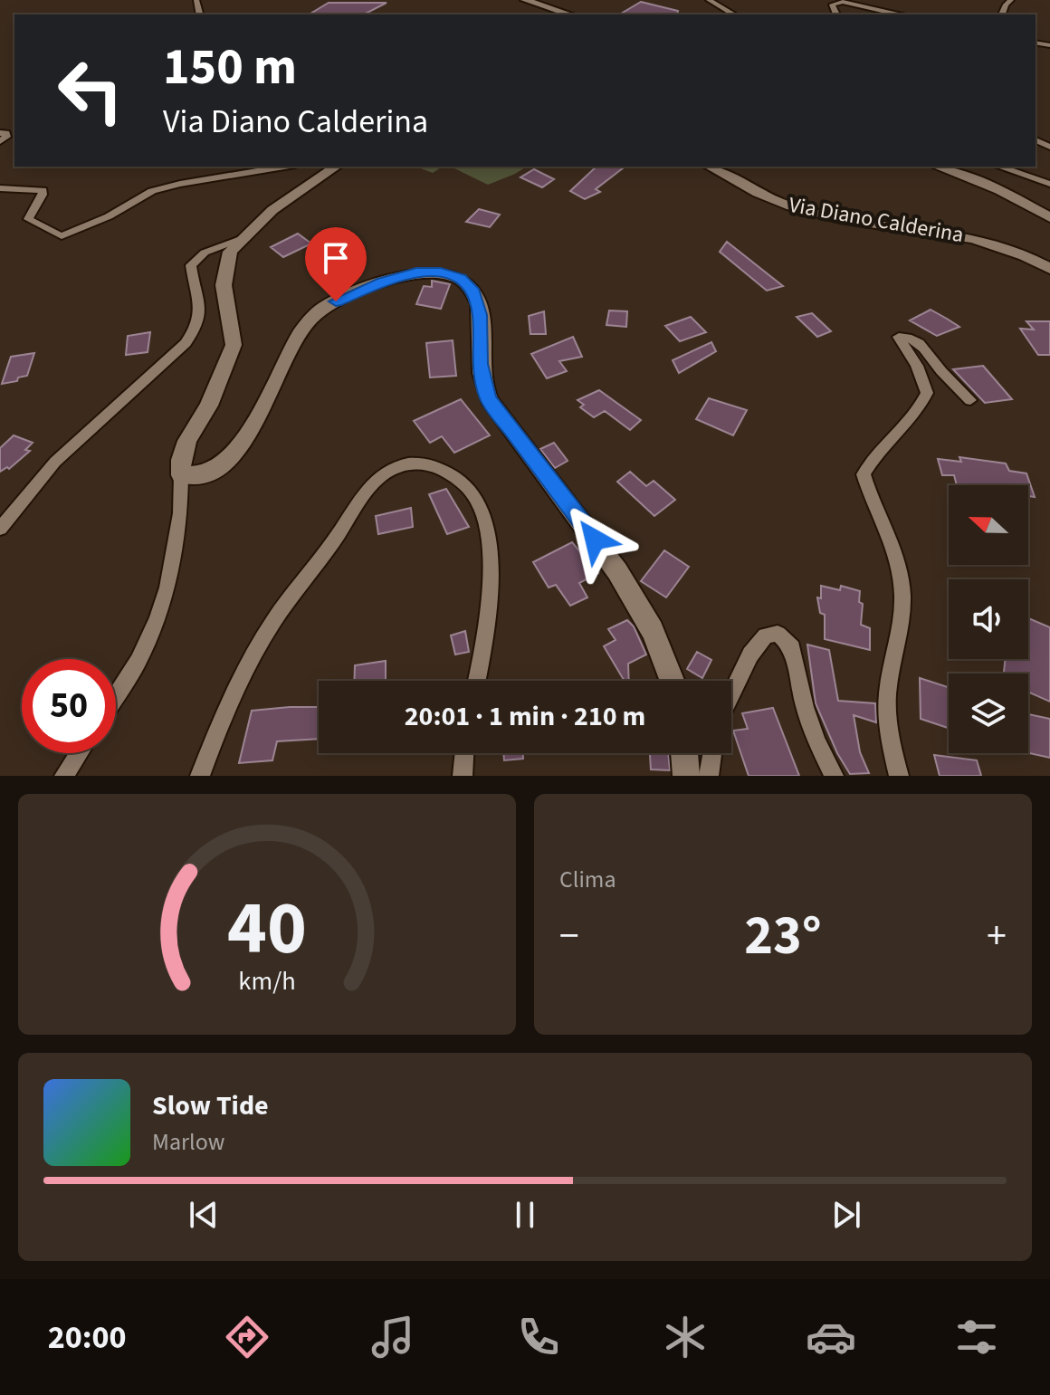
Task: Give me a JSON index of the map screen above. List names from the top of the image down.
{
  "streets": {
    "main road": ["Via Diano Calderina"]
  },
  "north": "left",
  "page": {
    "turn": ["150 m", "Via Diano Calderina"],
    "limit": "50",
    "trip": "20:01 · 1 min · 210 m",
    "tile": "Clima",
    "heat": ["−", "23°", "+"],
    "song": ["Slow Tide", "Marlow"],
    "tabs": "20:00",
    "gauge": ["40", "km/h"]
  }
}
